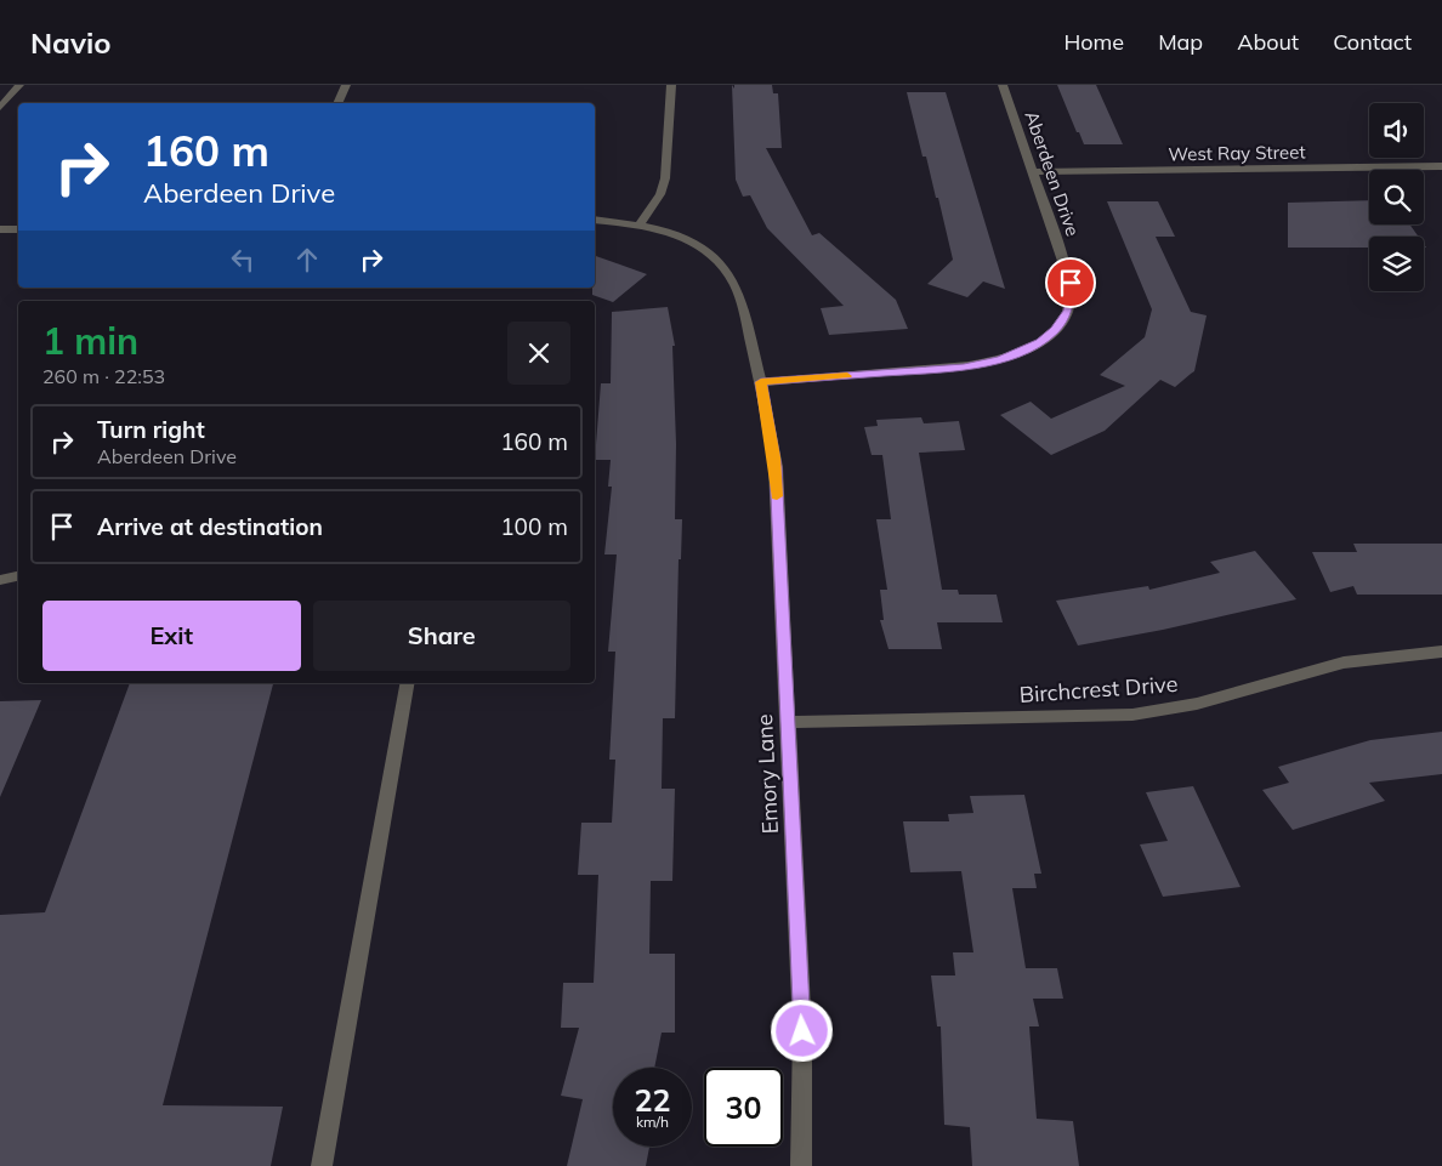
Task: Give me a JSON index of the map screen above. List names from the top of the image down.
{
  "streets": {
    "street": [
      "West Ray Street",
      "Aberdeen Drive",
      "Birchcrest Drive",
      "Emory Lane"
    ]
  },
  "crossings": [
    ["West Ray Street", "Aberdeen Drive"],
    ["Aberdeen Drive", "Emory Lane"],
    ["Birchcrest Drive", "Emory Lane"]
  ],
  "page": {
    "header": "Navio",
    "nav": [
      "Home",
      "Map",
      "About",
      "Contact"
    ],
    "turn": ["160 m", "Aberdeen Drive"],
    "heading": ["1 min", "260 m · 22:53"],
    "list": [
      {
        "name": "Turn right",
        "note": "Aberdeen Drive",
        "value": "160 m"
      },
      {
        "name": "Arrive at destination",
        "value": "100 m"
      }
    ],
    "buttons": ["Exit", "Share"],
    "speed": "22 km/h",
    "limit": "30"
  }
}
